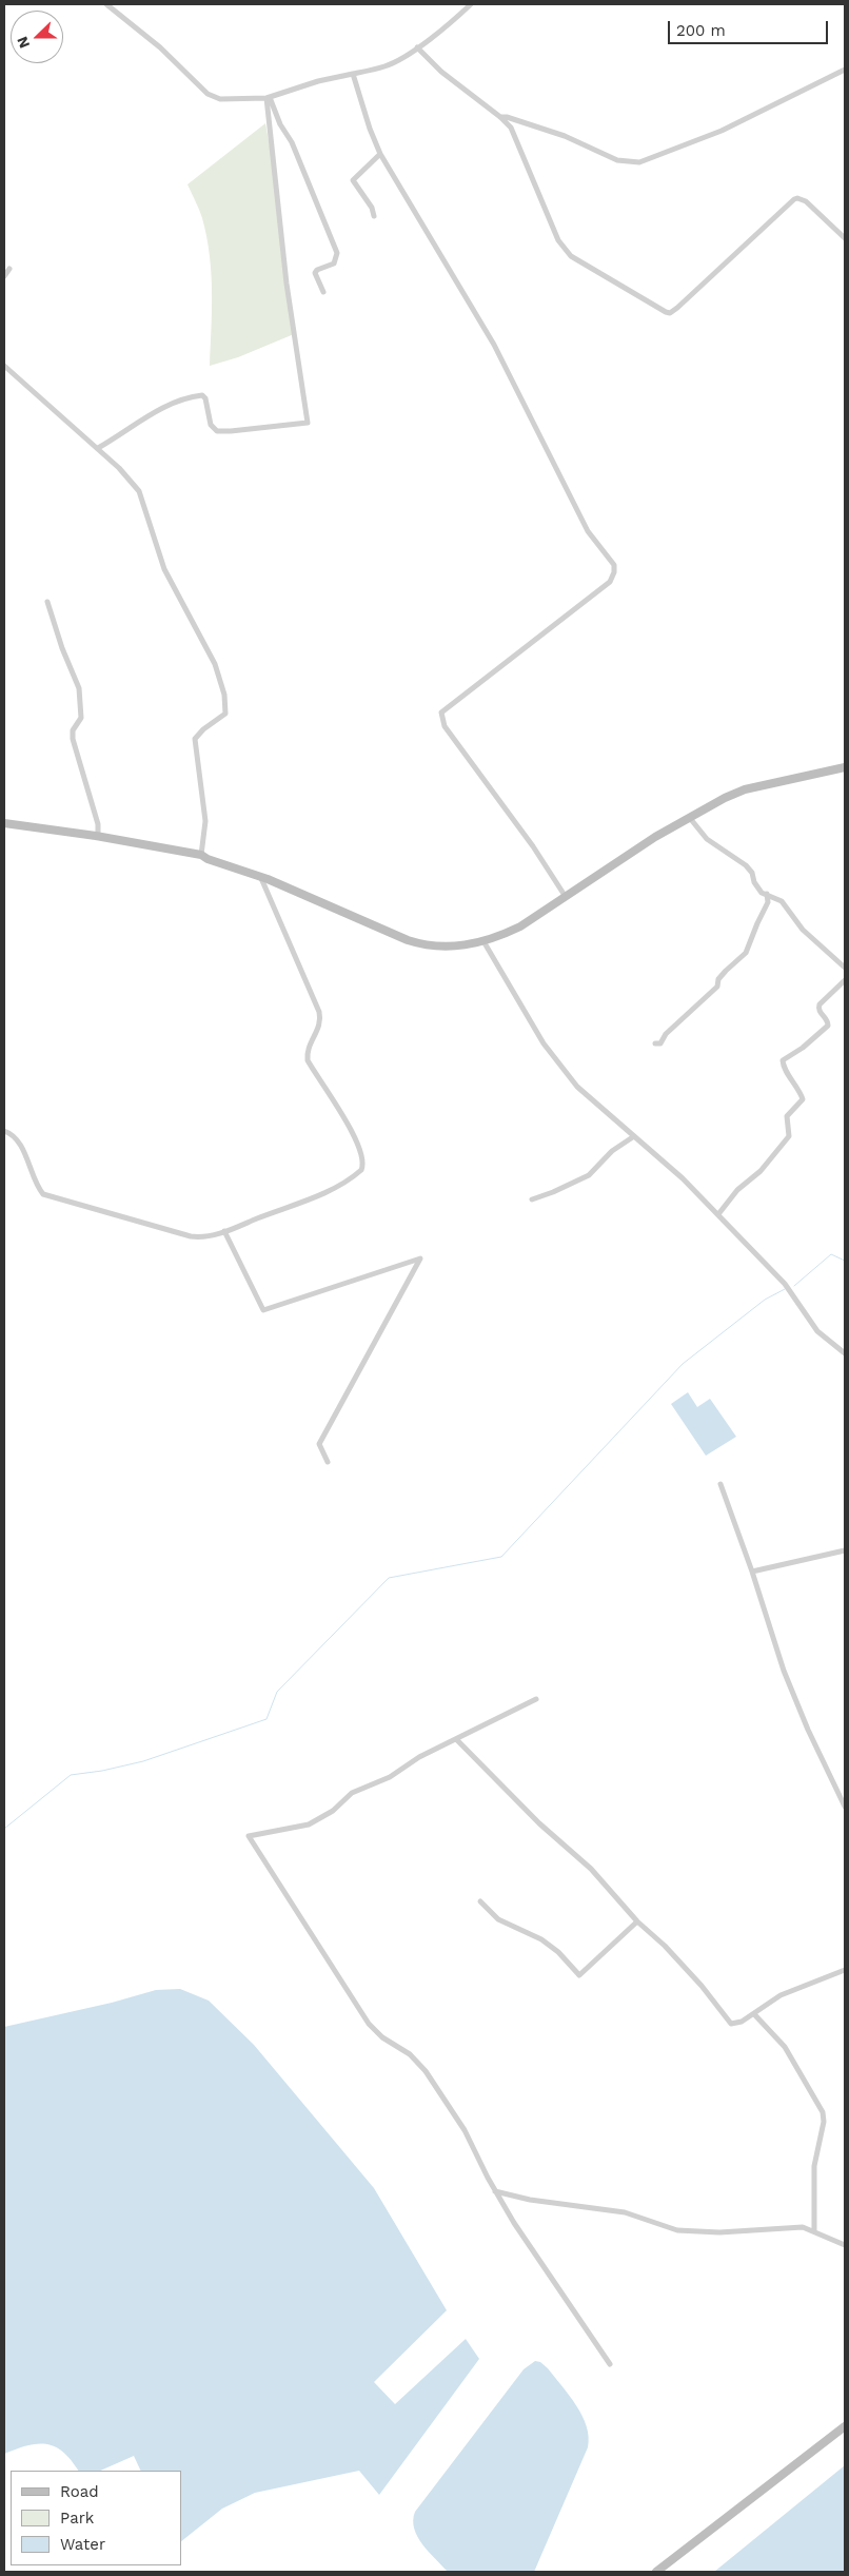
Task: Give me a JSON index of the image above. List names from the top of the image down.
{
  "legend": ["Road", "Park", "Water"],
  "scale_bar": "200 m",
  "north": "left"
}
